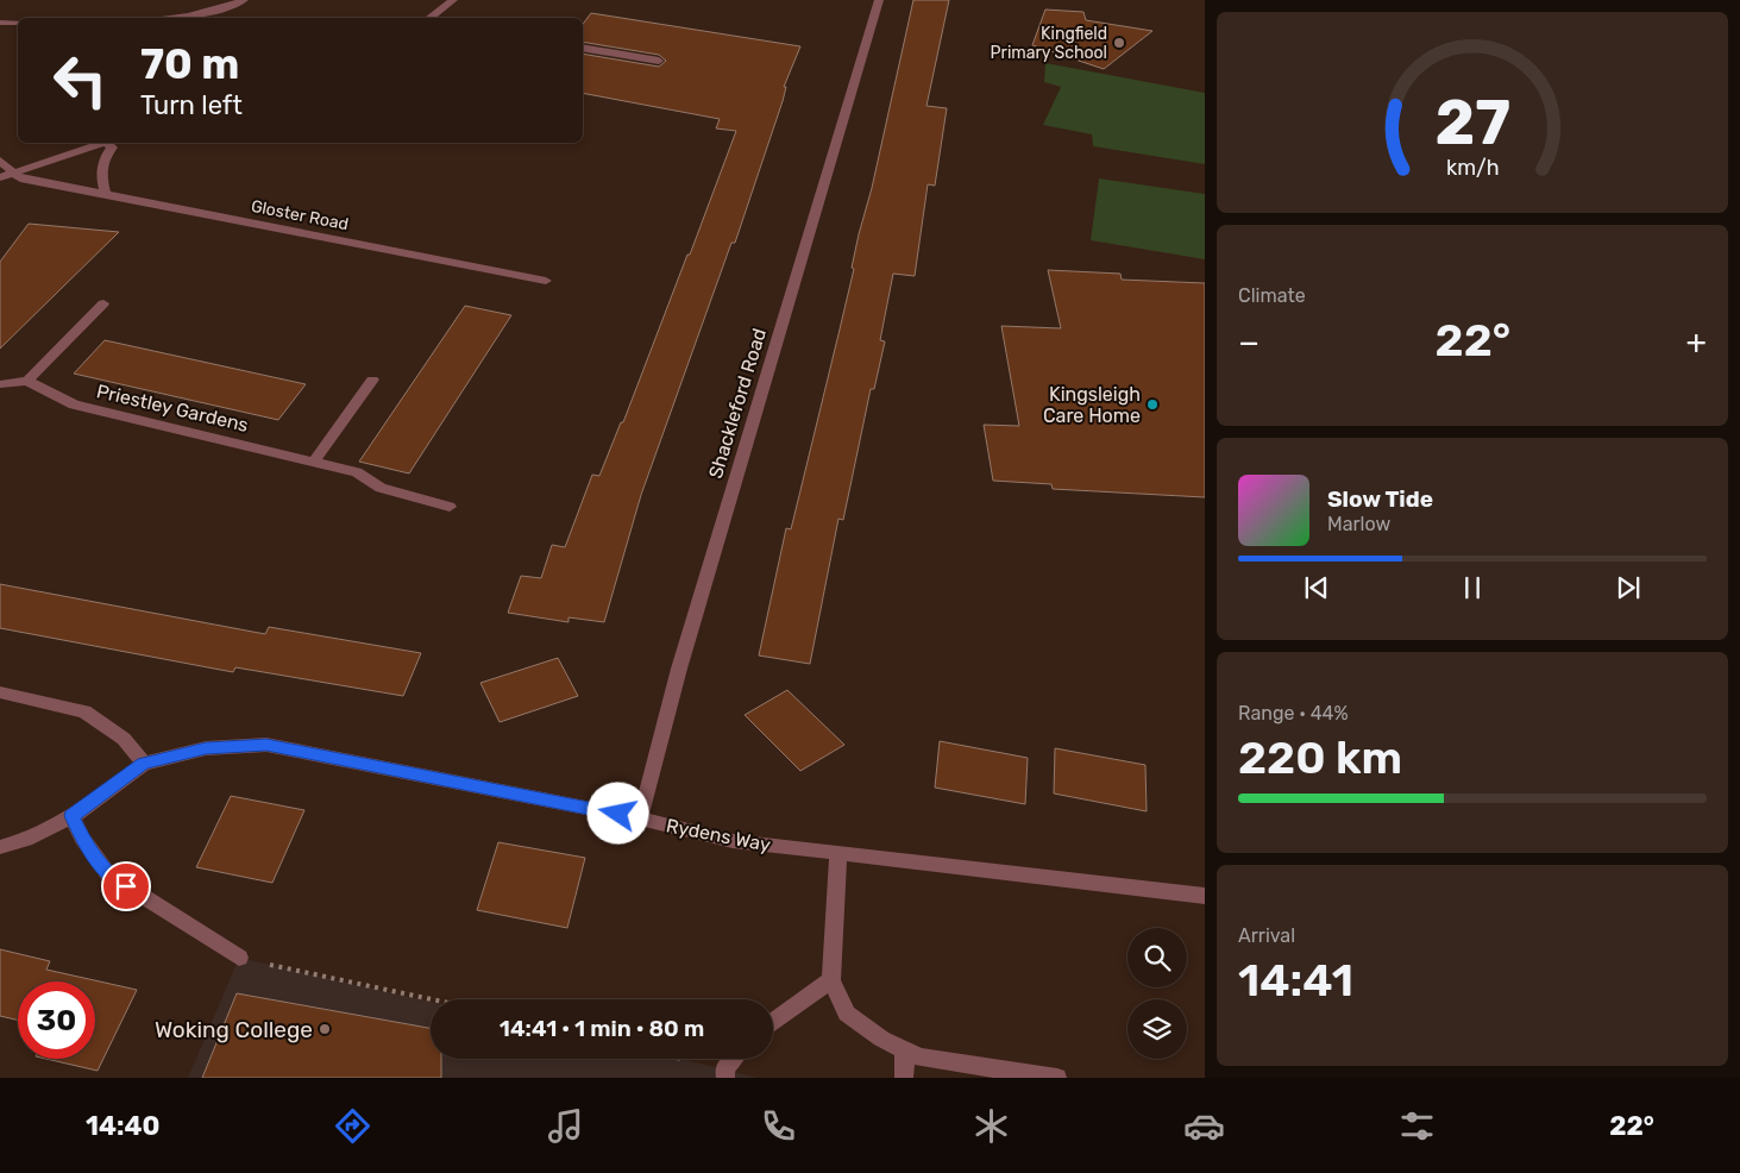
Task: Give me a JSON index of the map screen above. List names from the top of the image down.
{
  "streets": {
    "street": [
      "Gloster Road",
      "Shackleford Road",
      "Priestley Gardens",
      "Rydens Way"
    ]
  },
  "crossings": [
    ["Shackleford Road", "Rydens Way"]
  ],
  "places": ["Kingfield Primary School", "Kingsleigh Care Home", "Woking College"],
  "page": {
    "turn": ["70 m", "Turn left"],
    "tile": [
      "Climate",
      ["Range · 44%", "220 km"],
      ["Arrival", "14:41"]
    ],
    "heat": ["−", "22°", "+"],
    "song": ["Slow Tide", "Marlow"],
    "limit": "30",
    "trip": "14:41 · 1 min · 80 m",
    "tabs": ["14:40", "22°"],
    "gauge": ["27", "km/h"]
  }
}
